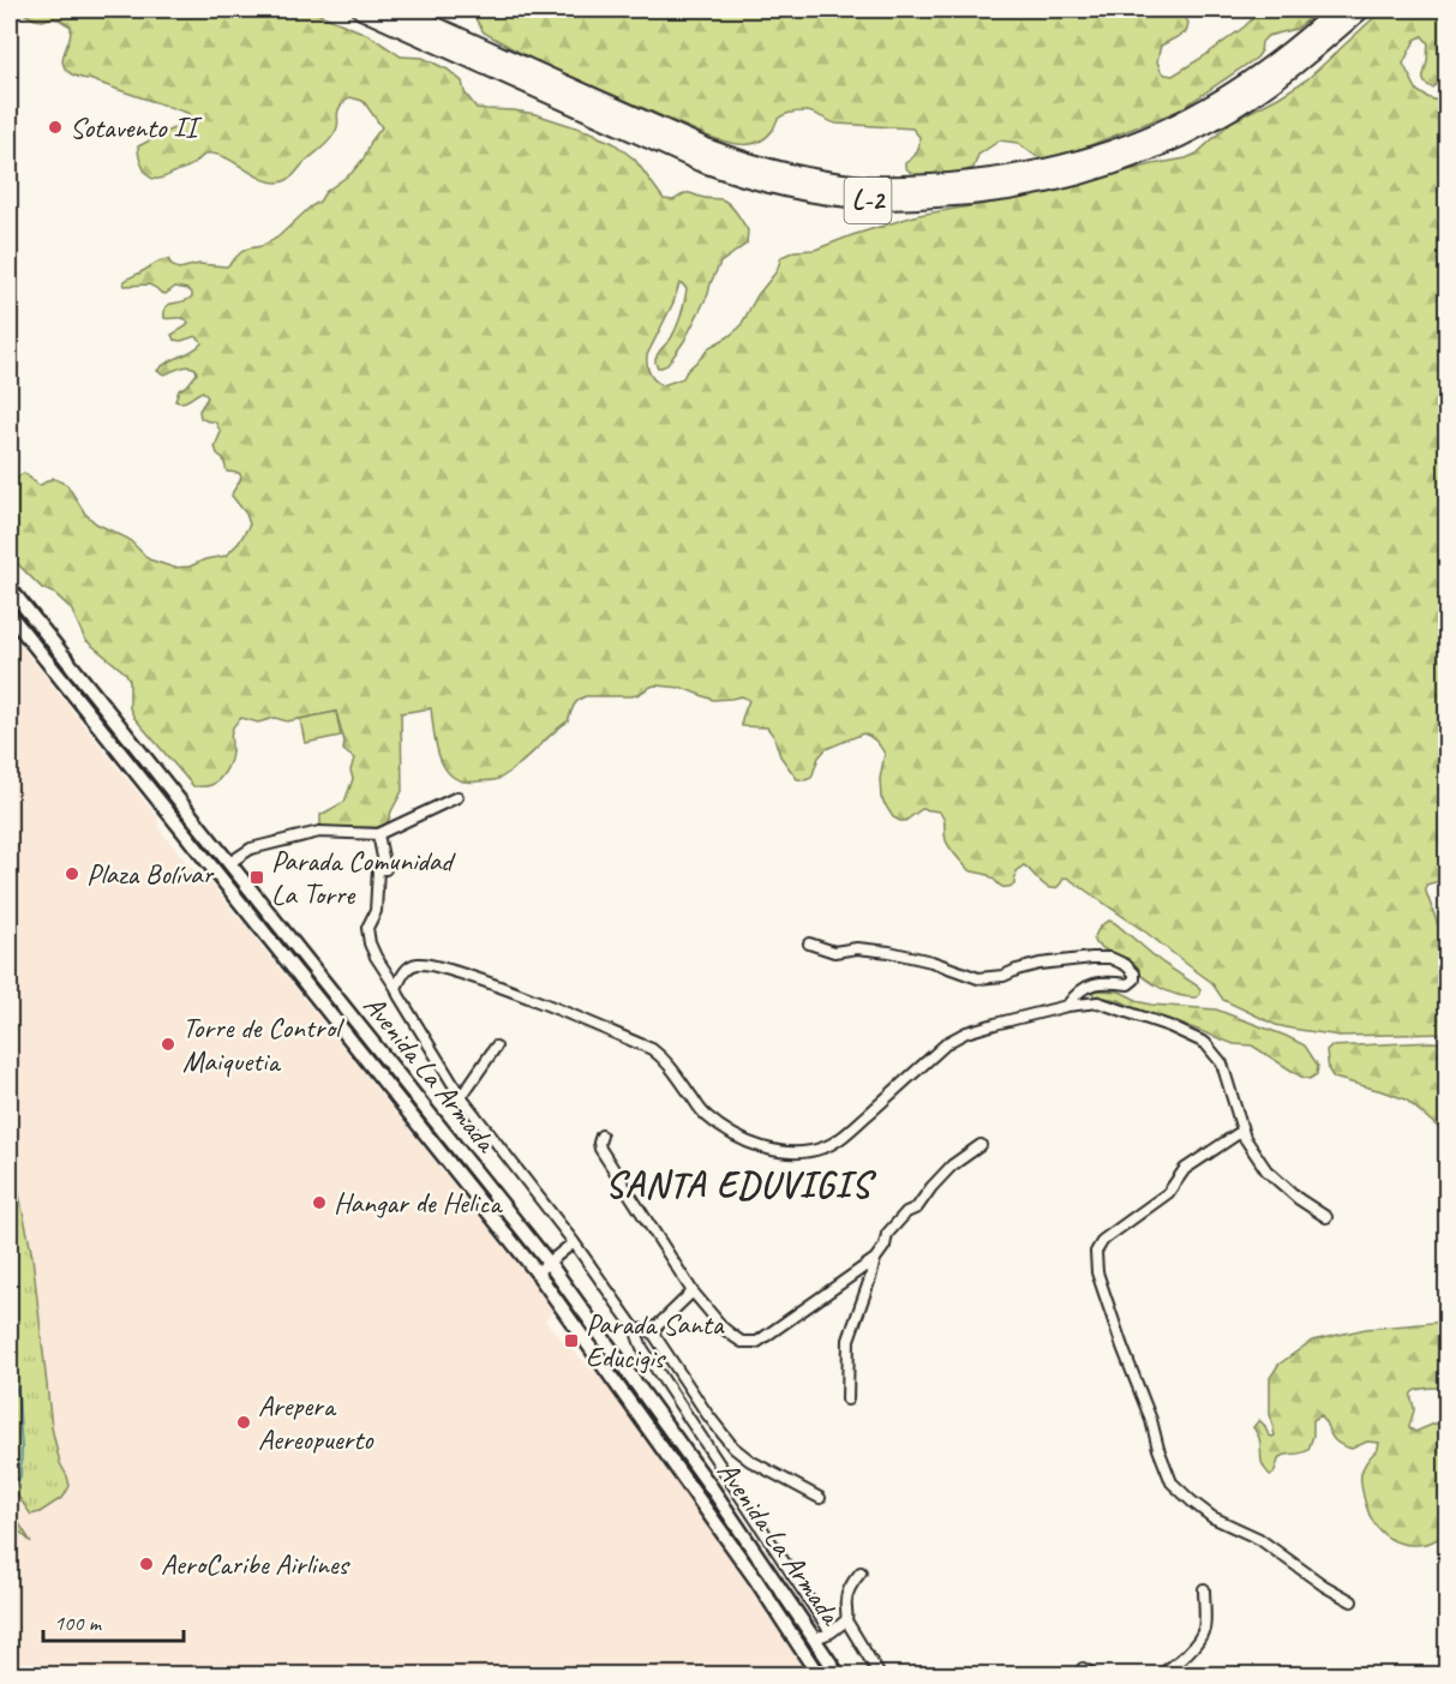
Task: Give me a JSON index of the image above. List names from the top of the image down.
{
  "streets": {
    "highway": ["L-2"],
    "main road": ["Avenida La Armada"]
  },
  "districts": ["SANTA EDUVIGIS"],
  "places": {
    "other": [
      "Sotavento II",
      "Plaza Bolívar",
      "Torre de Control Maiquetia",
      "Hangar de Helica",
      "Arepera Aereopuerto",
      "AeroCaribe Airlines"
    ],
    "transit": ["Parada Comunidad La Torre", "Parada Santa Educigis"]
  },
  "scale_bar": "100 m"
}
